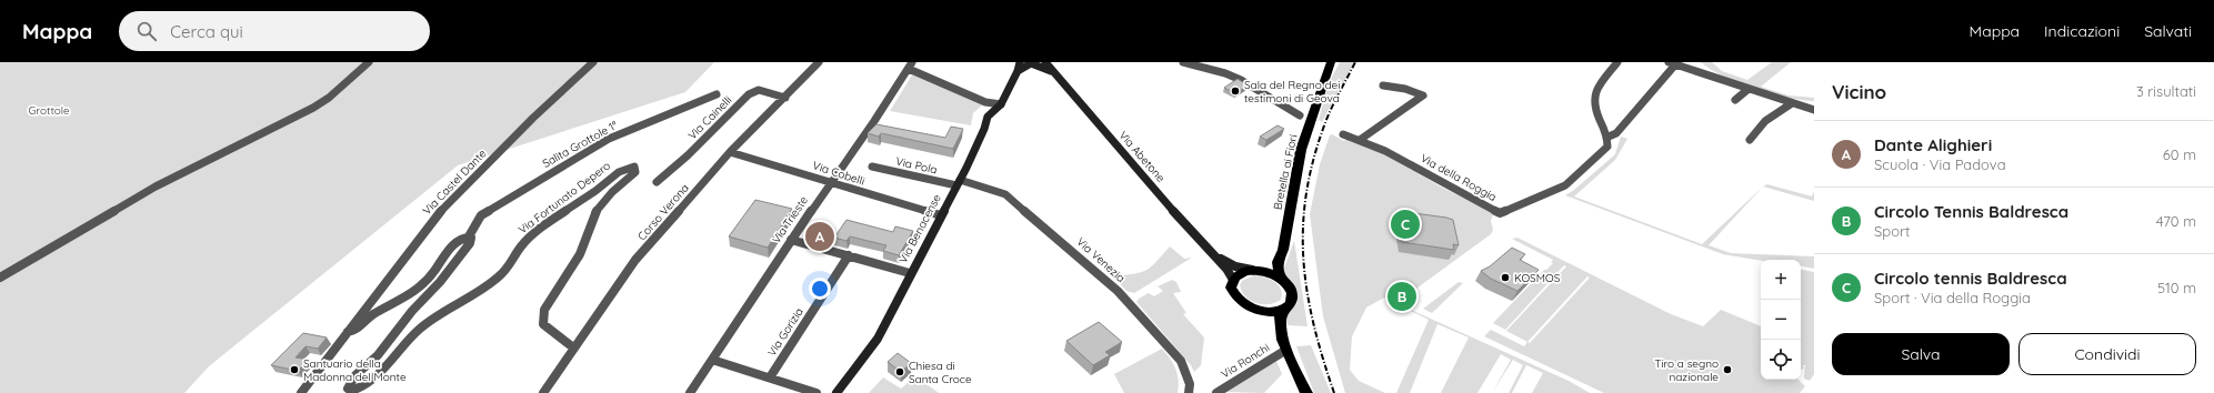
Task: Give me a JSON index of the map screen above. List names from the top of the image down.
{
  "streets": {
    "main road": ["Via Abetone", "Bretella ai Fiori", "Via Benacense"],
    "street": [
      "Via Cainelli",
      "Salita Grottole 1°",
      "Via Pola",
      "Via Cobelli",
      "Via della Roggia",
      "Via Castel Dante",
      "Via Fortunato Depero",
      "Corso Verona",
      "Via Trieste",
      "Via Venezia",
      "Via Gorizia",
      "Via Ronchi"
    ]
  },
  "crossings": [
    ["Via Cainelli", "Corso Verona"],
    ["Salita Grottole 1°", "Via Fortunato Depero"],
    ["Via Pola", "Via Benacense"],
    ["Via Pola", "Via Venezia"],
    ["Via Cobelli", "Corso Verona"],
    ["Via Cobelli", "Via Trieste"],
    ["Via Cobelli", "Via Benacense"],
    ["Via Fortunato Depero", "Corso Verona"],
    ["Via Benacense", "Via Venezia"]
  ],
  "parks": ["Grottole"],
  "places": [
    "Sala del Regno dei testimoni di Geova",
    "KOSMOS",
    "Santuario della Madonna del Monte",
    "Tiro a segno nazionale",
    "Chiesa di Santa Croce"
  ],
  "page": {
    "header": "Mappa",
    "search": "Cerca qui",
    "nav": ["Mappa", "Indicazioni", "Salvati"],
    "heading": ["Vicino", "3 risultati"],
    "list": [
      {
        "mark": "A",
        "name": "Dante Alighieri",
        "note": "Scuola · Via Padova",
        "value": "60 m"
      },
      {
        "mark": "B",
        "name": "Circolo Tennis Baldresca",
        "note": "Sport",
        "value": "470 m"
      },
      {
        "mark": "C",
        "name": "Circolo tennis Baldresca",
        "note": "Sport · Via della Roggia",
        "value": "510 m"
      }
    ],
    "pins": ["C", "A", "B"],
    "map_buttons": ["+", "−"],
    "buttons": ["Salva", "Condividi"]
  }
}
